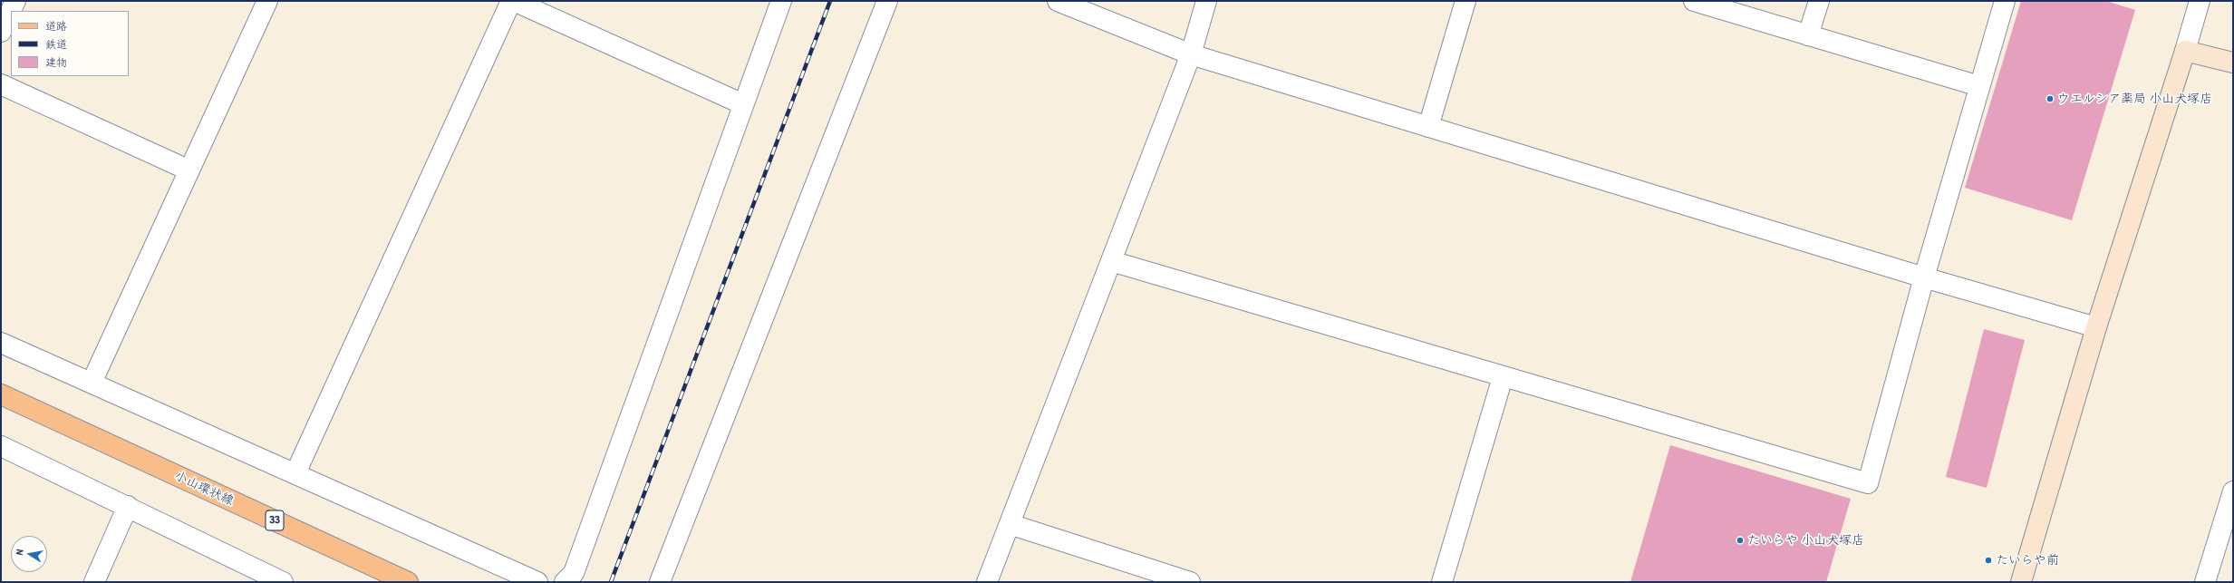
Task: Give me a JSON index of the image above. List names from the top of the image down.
{
  "streets": {
    "main road": ["小山環状線", "33"]
  },
  "places": ["ウエルシア薬局 小山犬塚店", "たいらや 小山犬塚店", "たいらや前"],
  "legend": ["道路", "鉄道", "建物"],
  "north": "left"
}
